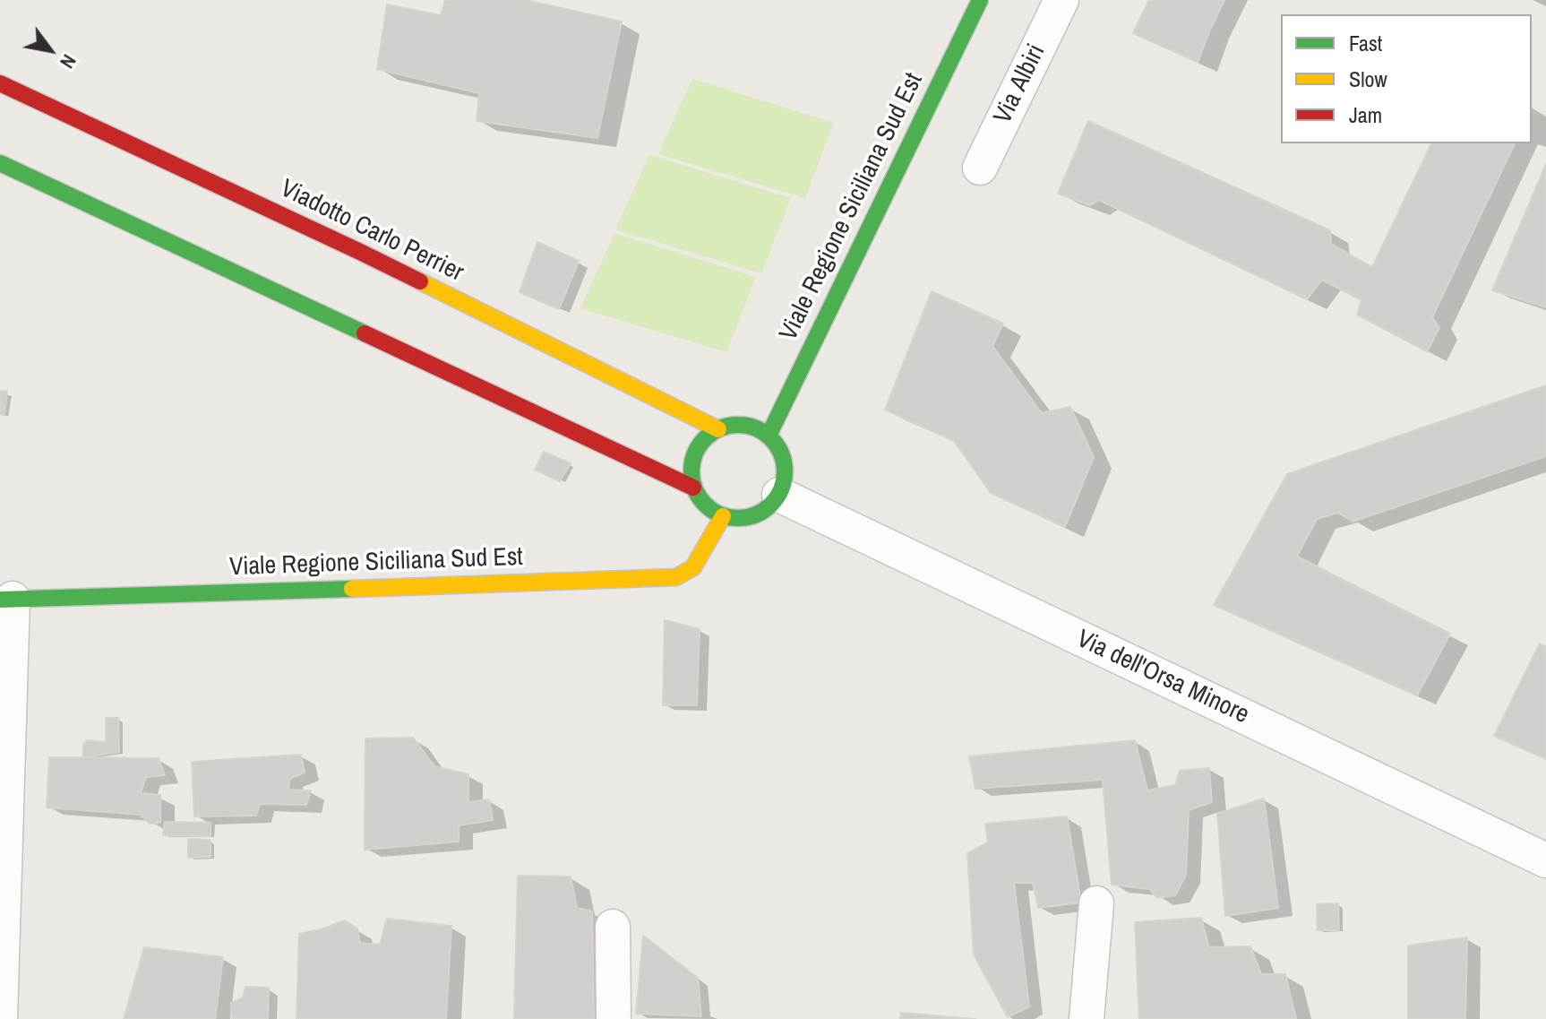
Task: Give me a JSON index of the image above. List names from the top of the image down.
{
  "streets": {
    "street": [
      "Via Albiri",
      "Viale Regione Siciliana Sud Est",
      "Viadotto Carlo Perrier",
      "Via dell'Orsa Minore"
    ]
  },
  "crossings": [
    ["Viale Regione Siciliana Sud Est", "Viadotto Carlo Perrier"],
    ["Viale Regione Siciliana Sud Est", "Via dell'Orsa Minore"],
    ["Viadotto Carlo Perrier", "Via dell'Orsa Minore"]
  ],
  "legend": ["Fast", "Slow", "Jam"],
  "north": "bottom right"
}
